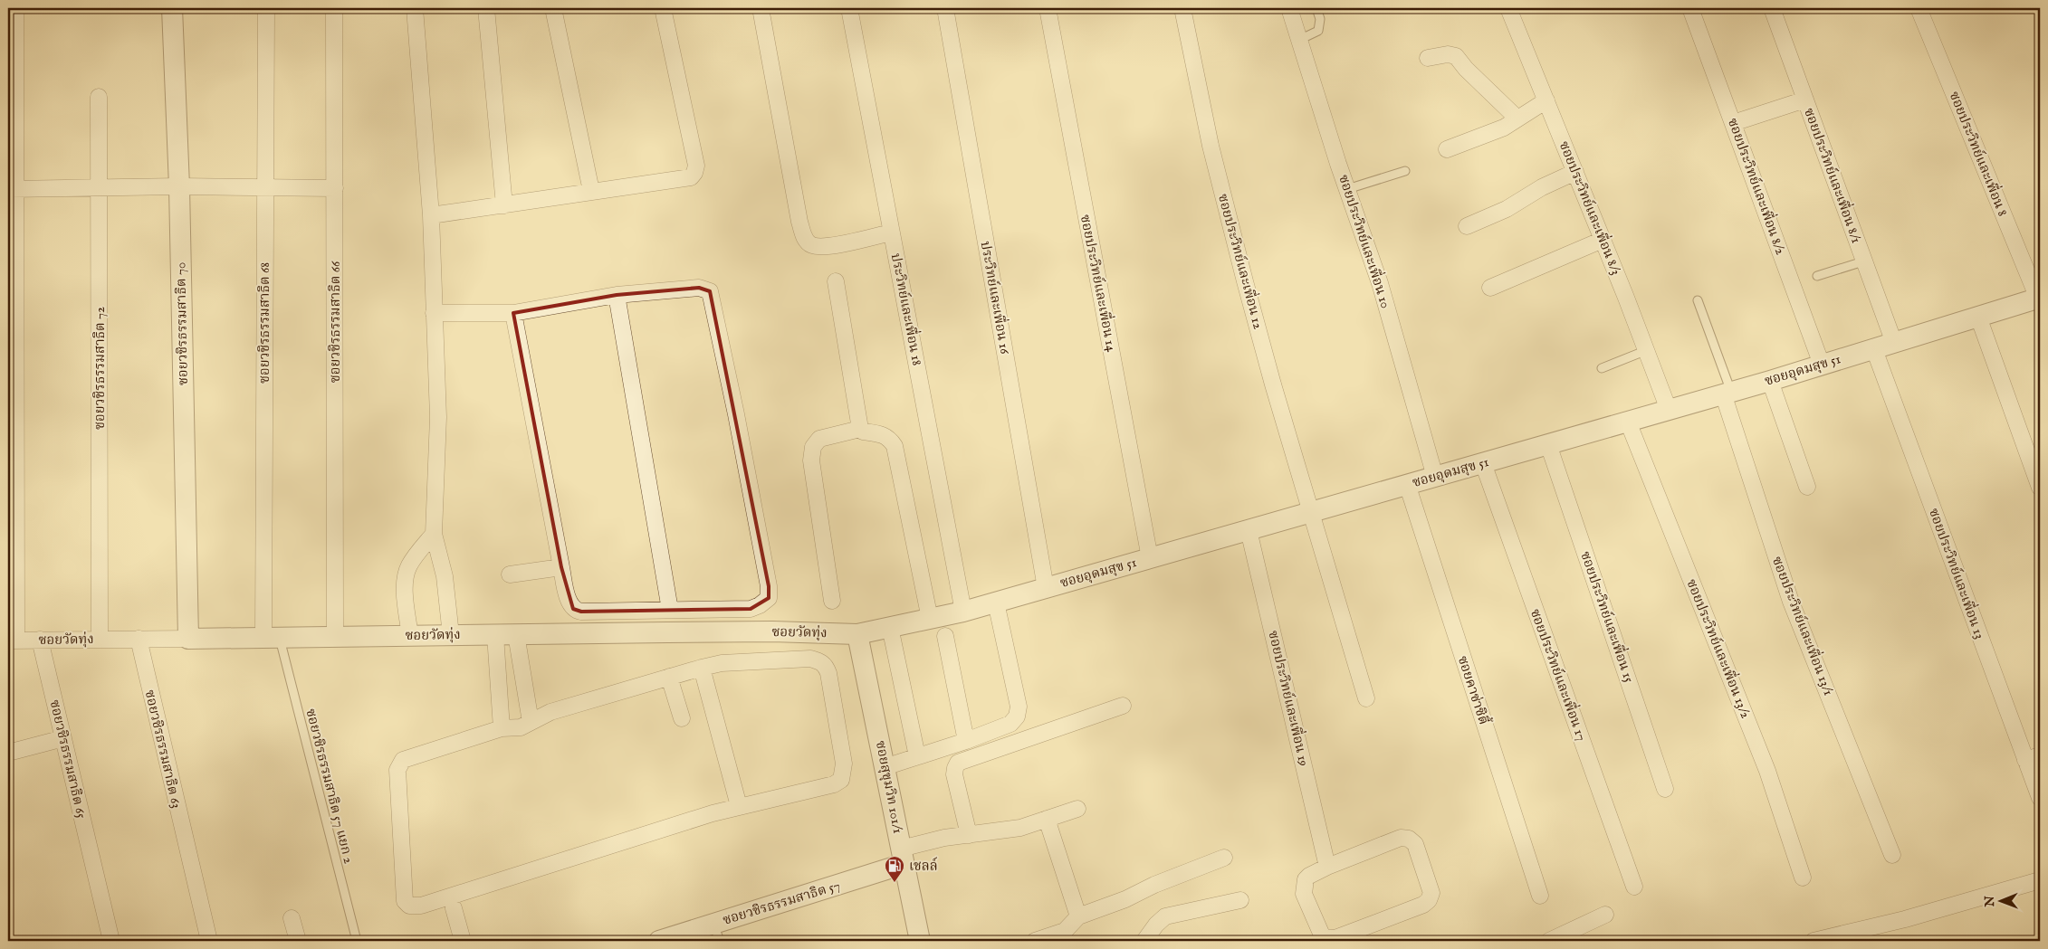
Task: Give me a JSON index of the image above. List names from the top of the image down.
{
  "streets": {
    "street": [
      "ซอยประวิทย์และเพื่อน 8",
      "ซอยประวิทย์และเพื่อน 8/1",
      "ซอยประวิทย์และเพื่อน 8/2",
      "ซอยประวิทย์และเพื่อน 8/3",
      "ซอยประวิทย์และเพื่อน 10",
      "ซอยประวิทย์และเพื่อน 12",
      "ซอยประวิทย์และเพื่อน 14",
      "ประวิทย์และเพื่อน 16",
      "ประวิทย์และเพื่อน 18",
      "ซอยวชิรธรรมสาธิต 66",
      "ซอยวชิรธรรมสาธิต 68",
      "ซอยวชิรธรรมสาธิต 70",
      "ซอยวชิรธรรมสาธิต 72",
      "ซอยอุดมสุข 51",
      "ซอยประวิทย์และเพื่อน 13",
      "ซอยประวิทย์และเพื่อน 15",
      "ซอยประวิทย์และเพื่อน 13/1",
      "ซอยวัดทุ่ง",
      "ซอยประวิทย์และเพื่อน 13/2",
      "ซอยประวิทย์และเพื่อน 17",
      "ซอยคาซ่าซิตี้",
      "ซอยประวิทย์และเพื่อน 19",
      "ซอยวชิรธรรมสาธิต 63",
      "ซอยวชิรธรรมสาธิต 65",
      "ซอยสุขุมวิท 101/1",
      "ซอยวชิรธรรมสาธิต 57"
    ],
    "lane": ["ซอยวชิรธรรมสาธิต 57 แยก 2"]
  },
  "crossings": [
    ["ซอยประวิทย์และเพื่อน 8", "ซอยอุดมสุข 51"],
    ["ซอยประวิทย์และเพื่อน 8/1", "ซอยอุดมสุข 51"],
    ["ซอยประวิทย์และเพื่อน 8/2", "ซอยอุดมสุข 51"],
    ["ซอยประวิทย์และเพื่อน 8/3", "ซอยอุดมสุข 51"],
    ["ซอยประวิทย์และเพื่อน 10", "ซอยอุดมสุข 51"],
    ["ซอยประวิทย์และเพื่อน 12", "ซอยอุดมสุข 51"],
    ["ซอยประวิทย์และเพื่อน 14", "ซอยอุดมสุข 51"],
    ["ประวิทย์และเพื่อน 16", "ซอยอุดมสุข 51"],
    ["ประวิทย์และเพื่อน 18", "ซอยอุดมสุข 51"],
    ["ซอยวชิรธรรมสาธิต 66", "ซอยวัดทุ่ง"],
    ["ซอยวชิรธรรมสาธิต 68", "ซอยวัดทุ่ง"],
    ["ซอยวชิรธรรมสาธิต 68", "ซอยวชิรธรรมสาธิต 57 แยก 2"],
    ["ซอยวชิรธรรมสาธิต 70", "ซอยวัดทุ่ง"],
    ["ซอยวชิรธรรมสาธิต 72", "ซอยวัดทุ่ง"],
    ["ซอยอุดมสุข 51", "ซอยประวิทย์และเพื่อน 13"],
    ["ซอยอุดมสุข 51", "ซอยประวิทย์และเพื่อน 15"],
    ["ซอยอุดมสุข 51", "ซอยประวิทย์และเพื่อน 13/1"],
    ["ซอยอุดมสุข 51", "ซอยวัดทุ่ง"],
    ["ซอยอุดมสุข 51", "ซอยประวิทย์และเพื่อน 13/2"],
    ["ซอยอุดมสุข 51", "ซอยประวิทย์และเพื่อน 17"],
    ["ซอยอุดมสุข 51", "ซอยคาซ่าซิตี้"],
    ["ซอยอุดมสุข 51", "ซอยประวิทย์และเพื่อน 19"],
    ["ซอยอุดมสุข 51", "ซอยสุขุมวิท 101/1"],
    ["ซอยวัดทุ่ง", "ซอยวชิรธรรมสาธิต 63"],
    ["ซอยวัดทุ่ง", "ซอยวชิรธรรมสาธิต 65"],
    ["ซอยวัดทุ่ง", "ซอยวชิรธรรมสาธิต 57 แยก 2"],
    ["ซอยวัดทุ่ง", "ซอยสุขุมวิท 101/1"],
    ["ซอยสุขุมวิท 101/1", "ซอยวชิรธรรมสาธิต 57"]
  ],
  "places": {
    "fuel station": ["เชลล์"]
  },
  "north": "left"
}
